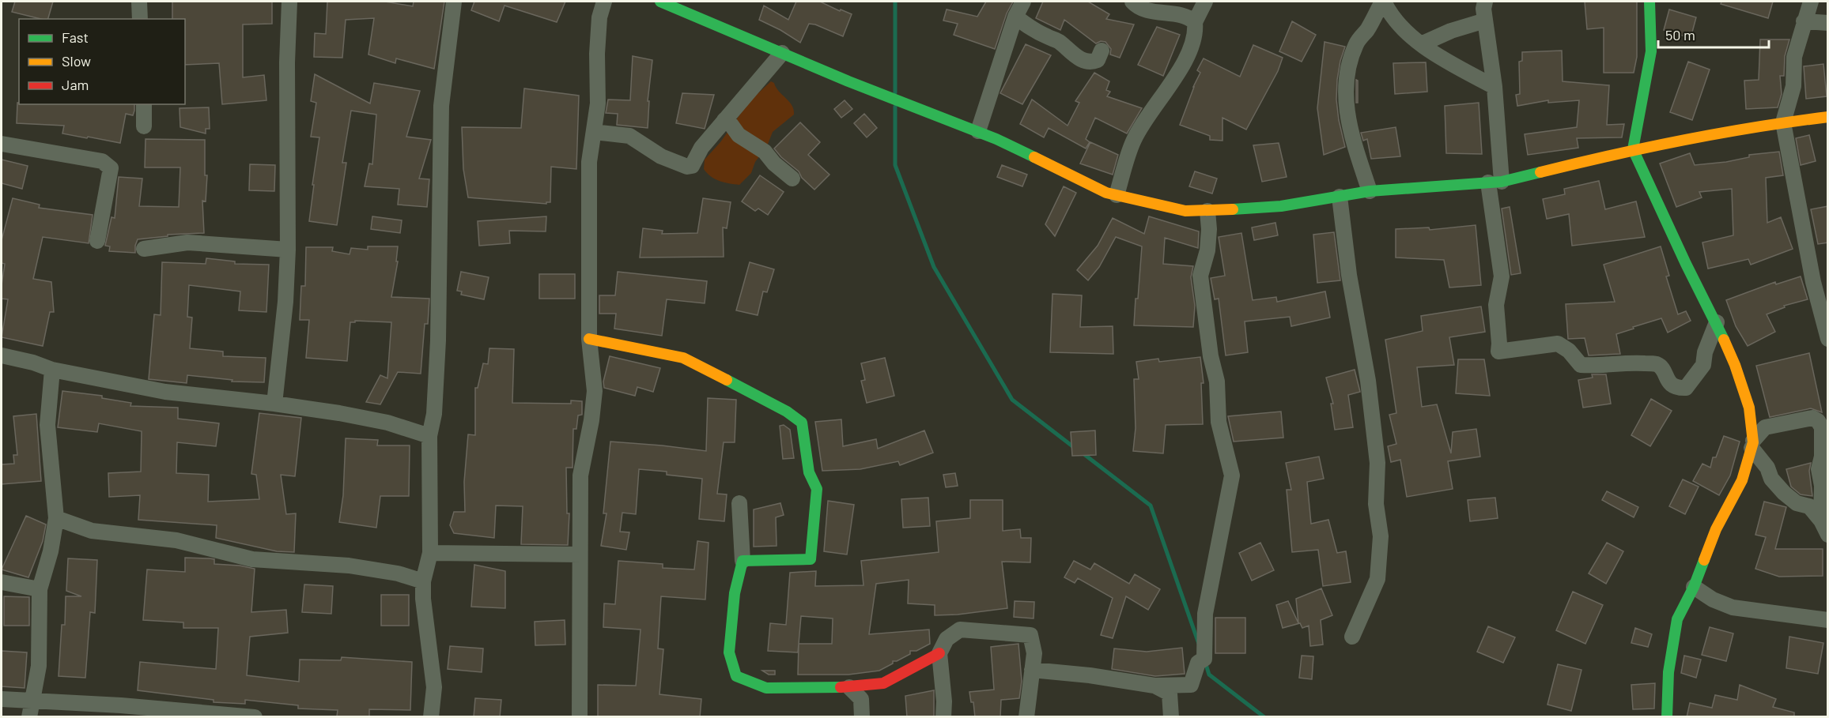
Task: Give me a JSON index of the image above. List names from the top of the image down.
{
  "legend": ["Fast", "Slow", "Jam"],
  "scale_bar": "50 m"
}
